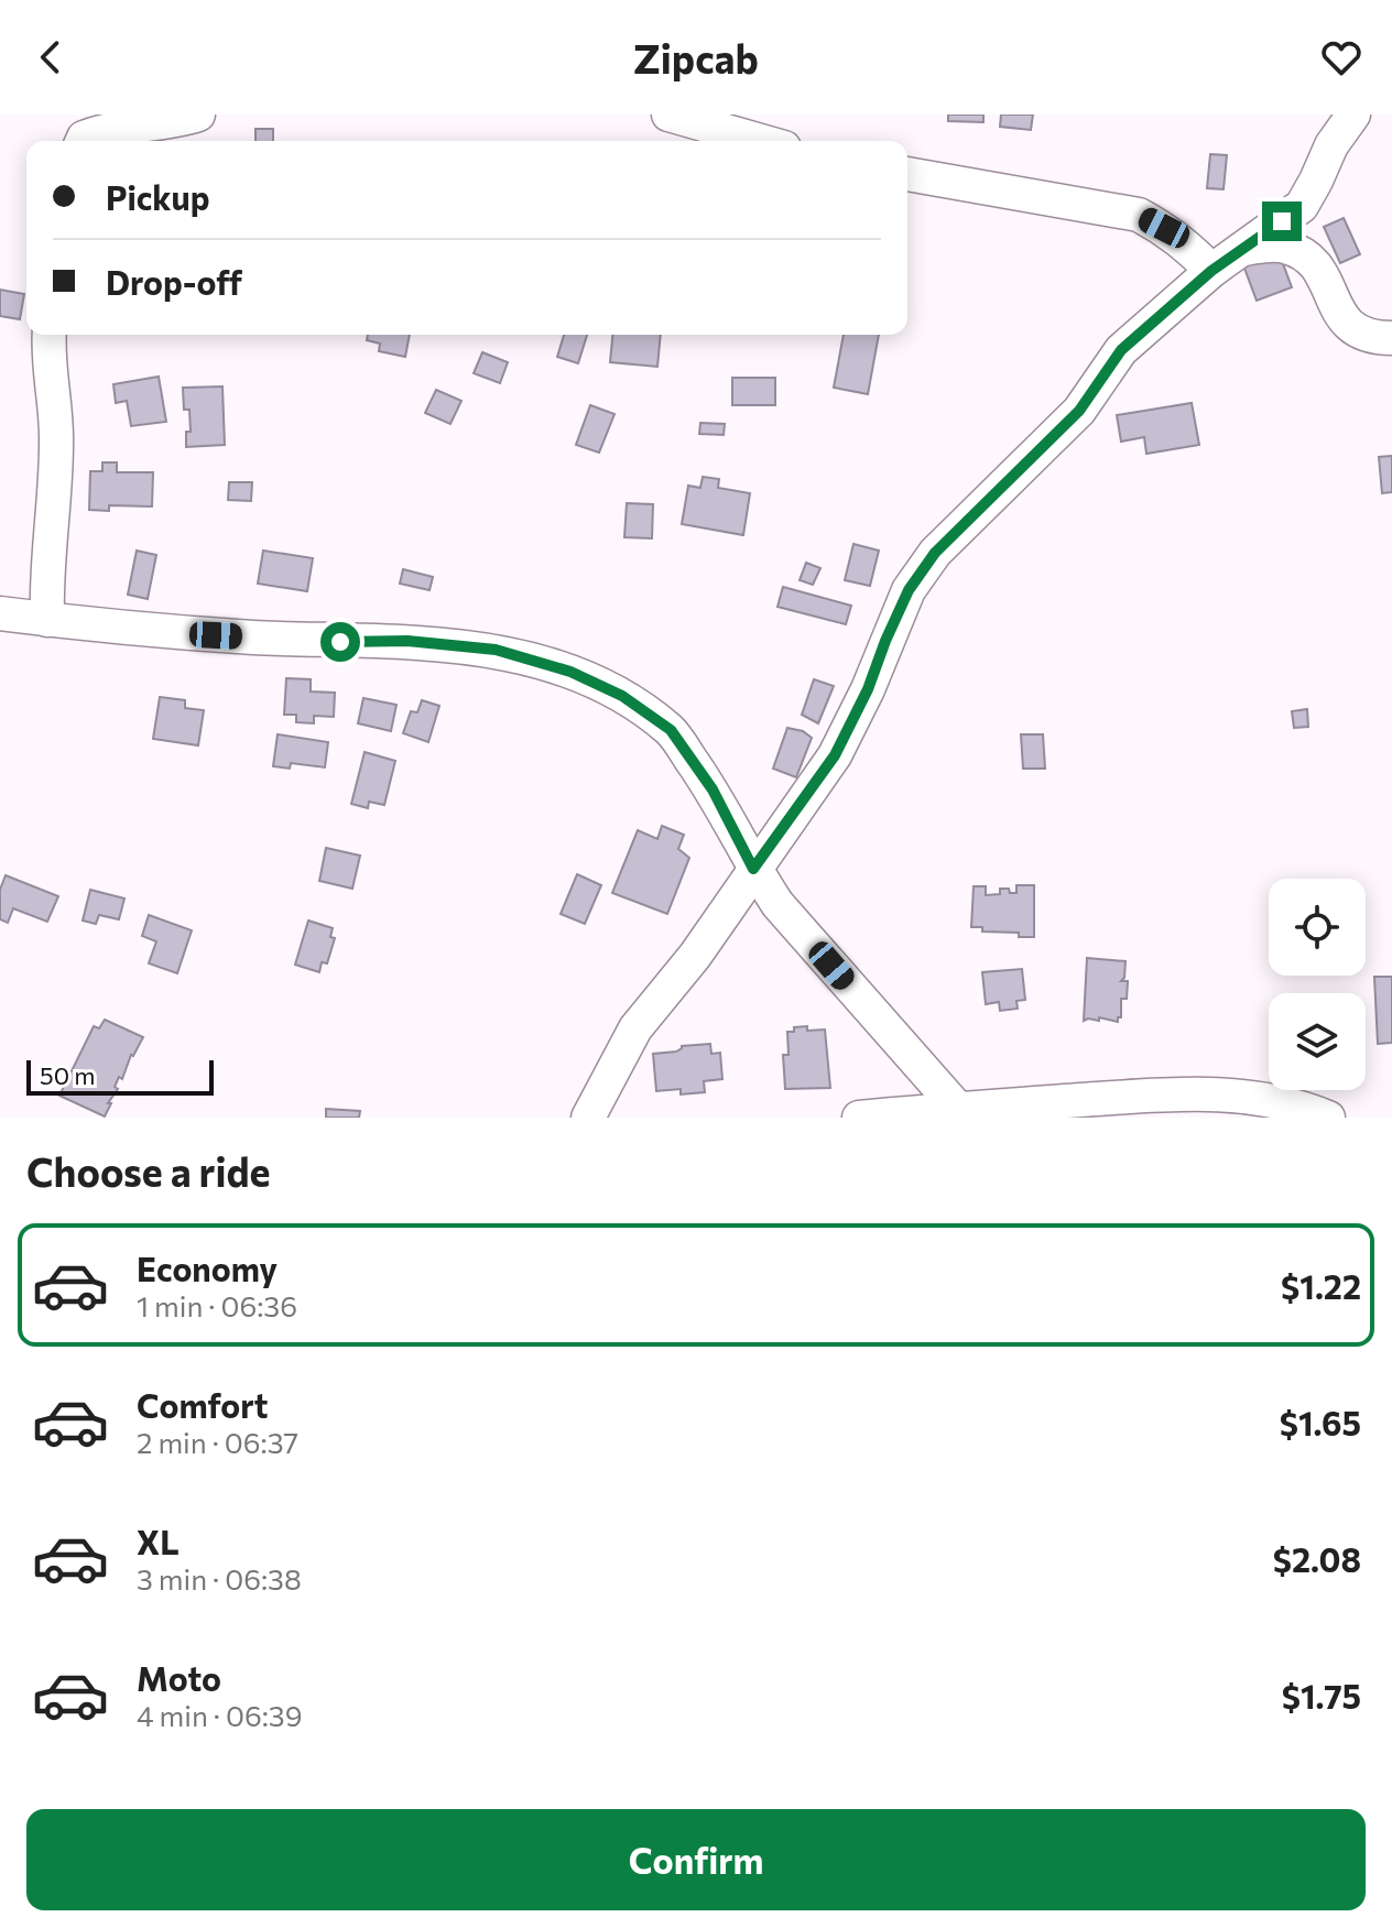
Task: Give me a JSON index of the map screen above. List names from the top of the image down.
{
  "scale_bar": "50 m",
  "page": {
    "header": "Zipcab",
    "banner": ["Pickup", "Drop-off"],
    "scale": "50 m",
    "heading": "Choose a ride",
    "list": [
      {
        "name": "Economy",
        "note": "1 min · 06:36",
        "value": "$1.22"
      },
      {
        "name": "Comfort",
        "note": "2 min · 06:37",
        "value": "$1.65"
      },
      {
        "name": "XL",
        "note": "3 min · 06:38",
        "value": "$2.08"
      },
      {
        "name": "Moto",
        "note": "4 min · 06:39",
        "value": "$1.75"
      }
    ],
    "buttons": "Confirm"
  }
}
